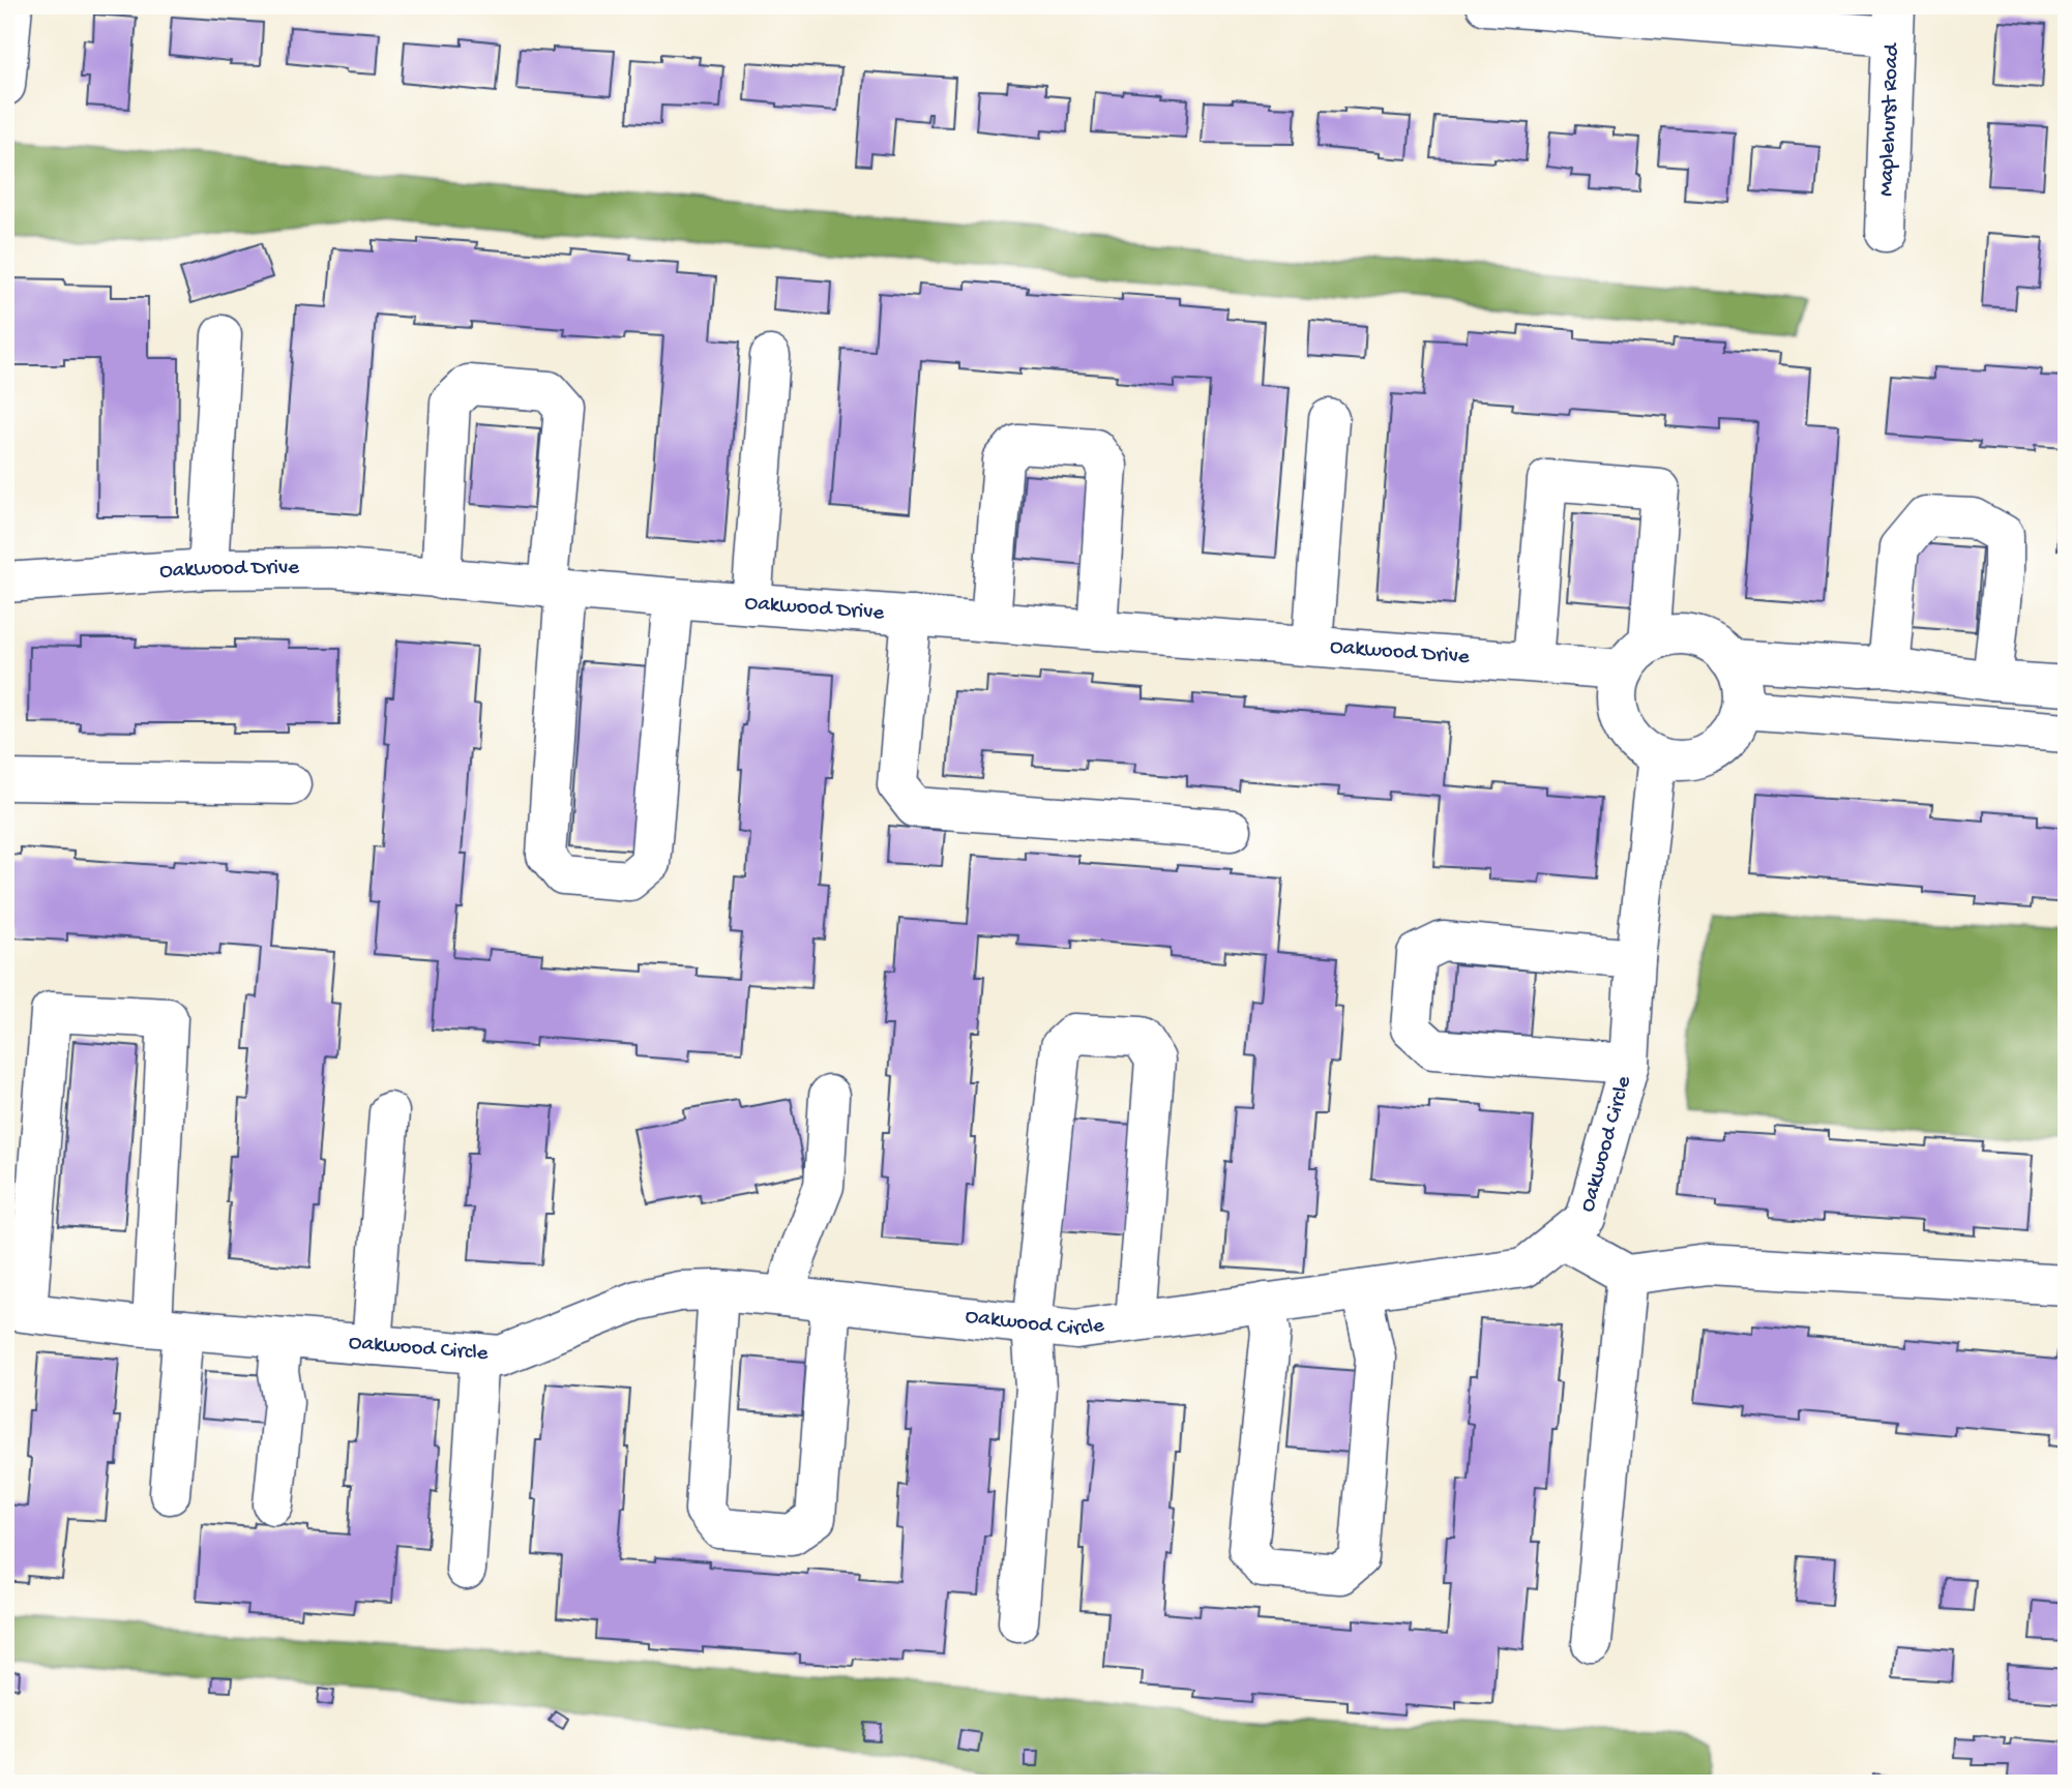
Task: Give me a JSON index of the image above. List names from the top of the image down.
{
  "streets": {
    "street": ["Maplehurst Road", "Oakwood Drive", "Oakwood Circle"]
  },
  "crossings": [
    ["Oakwood Drive", "Oakwood Circle"]
  ]
}
